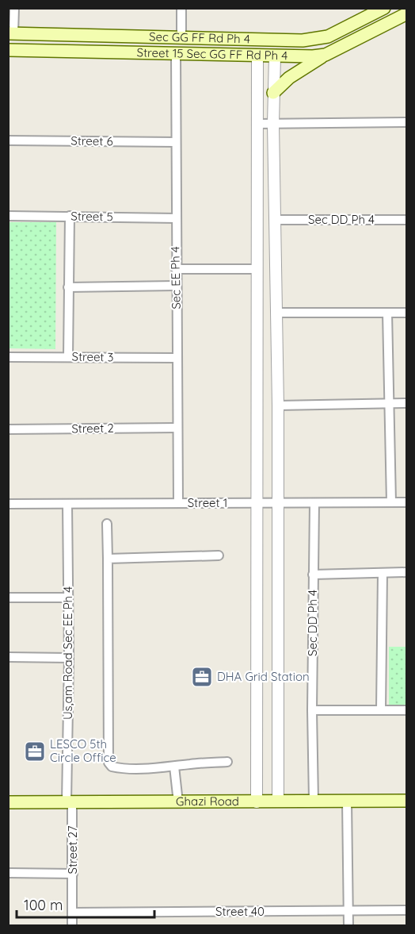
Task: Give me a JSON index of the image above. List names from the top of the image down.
{
  "streets": {
    "main road": ["Sec GG FF Rd Ph 4", "Street 15 Sec GG FF Rd Ph 4", "Ghazi Road"],
    "street": [
      "Street 6",
      "Street 5",
      "Sec DD Ph 4",
      "Sec EE Ph 4",
      "Street 3",
      "Street 2",
      "Street 1",
      "Us,am Road Sec EE Ph 4",
      "Street 27",
      "Street 40"
    ]
  },
  "crossings": [
    ["Street 15 Sec GG FF Rd Ph 4", "Sec EE Ph 4"],
    ["Street 6", "Sec EE Ph 4"],
    ["Street 5", "Sec EE Ph 4"],
    ["Sec DD Ph 4", "Street 1"],
    ["Sec DD Ph 4", "Ghazi Road"],
    ["Sec EE Ph 4", "Street 3"],
    ["Sec EE Ph 4", "Street 2"],
    ["Sec EE Ph 4", "Street 1"],
    ["Street 1", "Us,am Road Sec EE Ph 4"],
    ["Us,am Road Sec EE Ph 4", "Ghazi Road"],
    ["Us,am Road Sec EE Ph 4", "Street 27"],
    ["Ghazi Road", "Street 27"],
    ["Street 27", "Street 40"]
  ],
  "places": {
    "office": ["DHA Grid Station", "LESCO 5th Circle Office"]
  },
  "scale_bar": "100 m"
}
